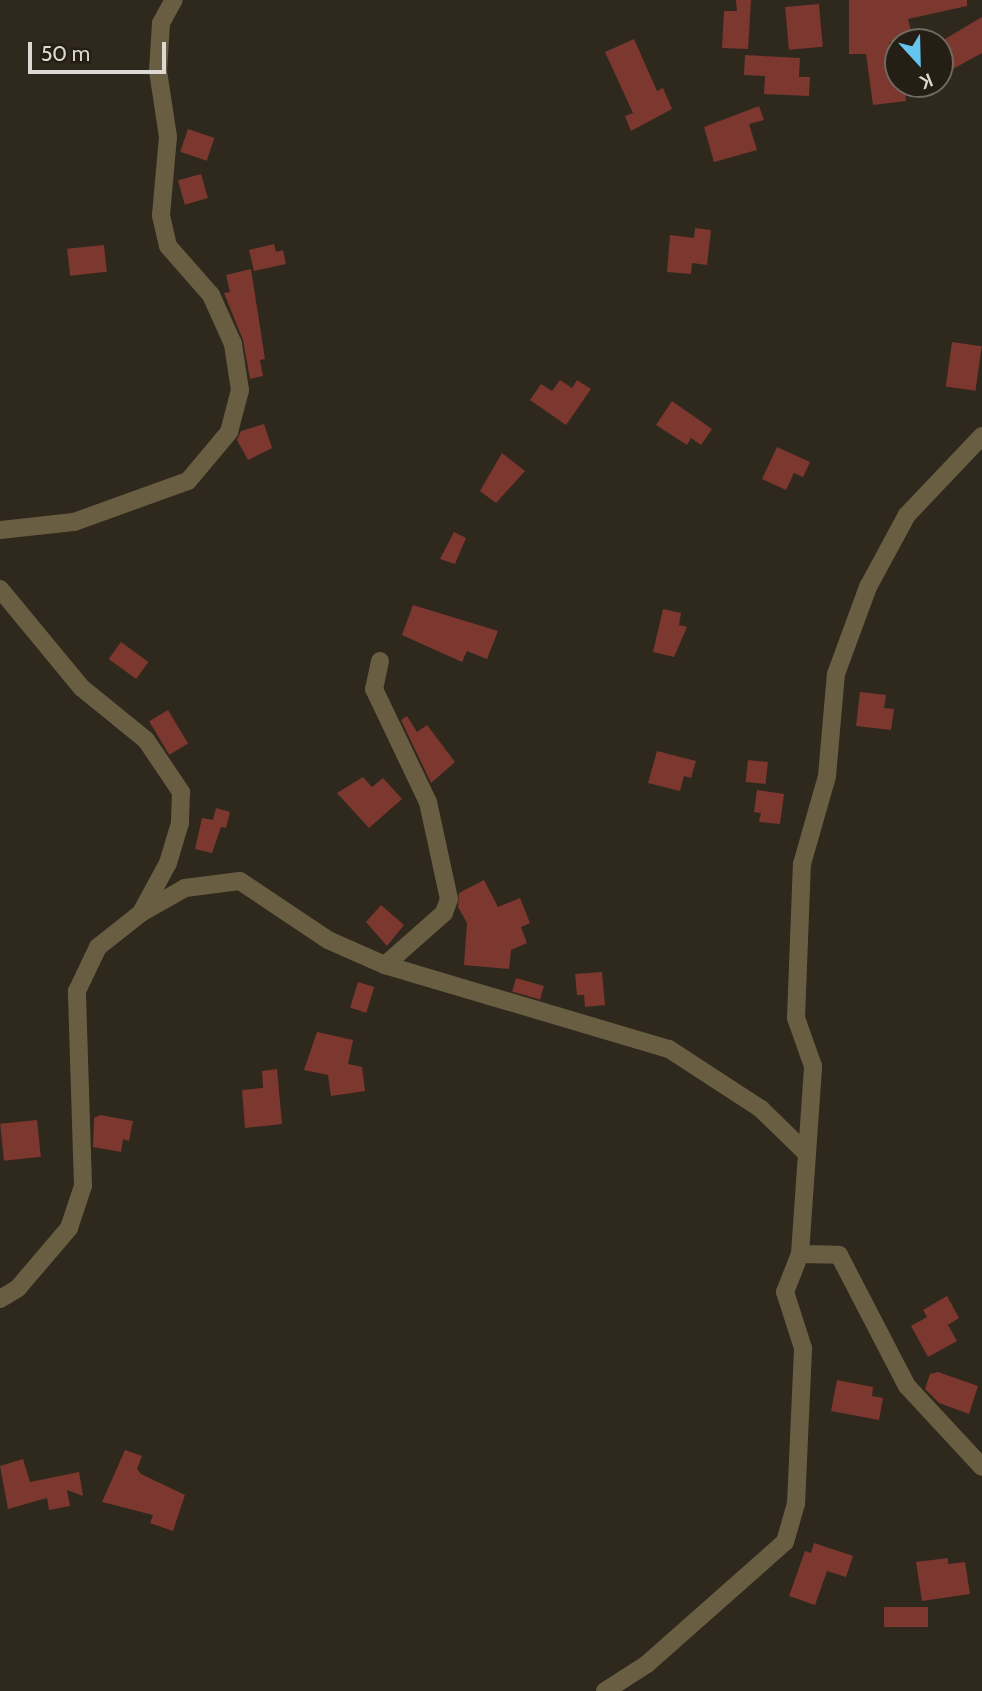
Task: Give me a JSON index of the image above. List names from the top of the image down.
{
  "scale_bar": "50 m",
  "north": "bottom"
}
